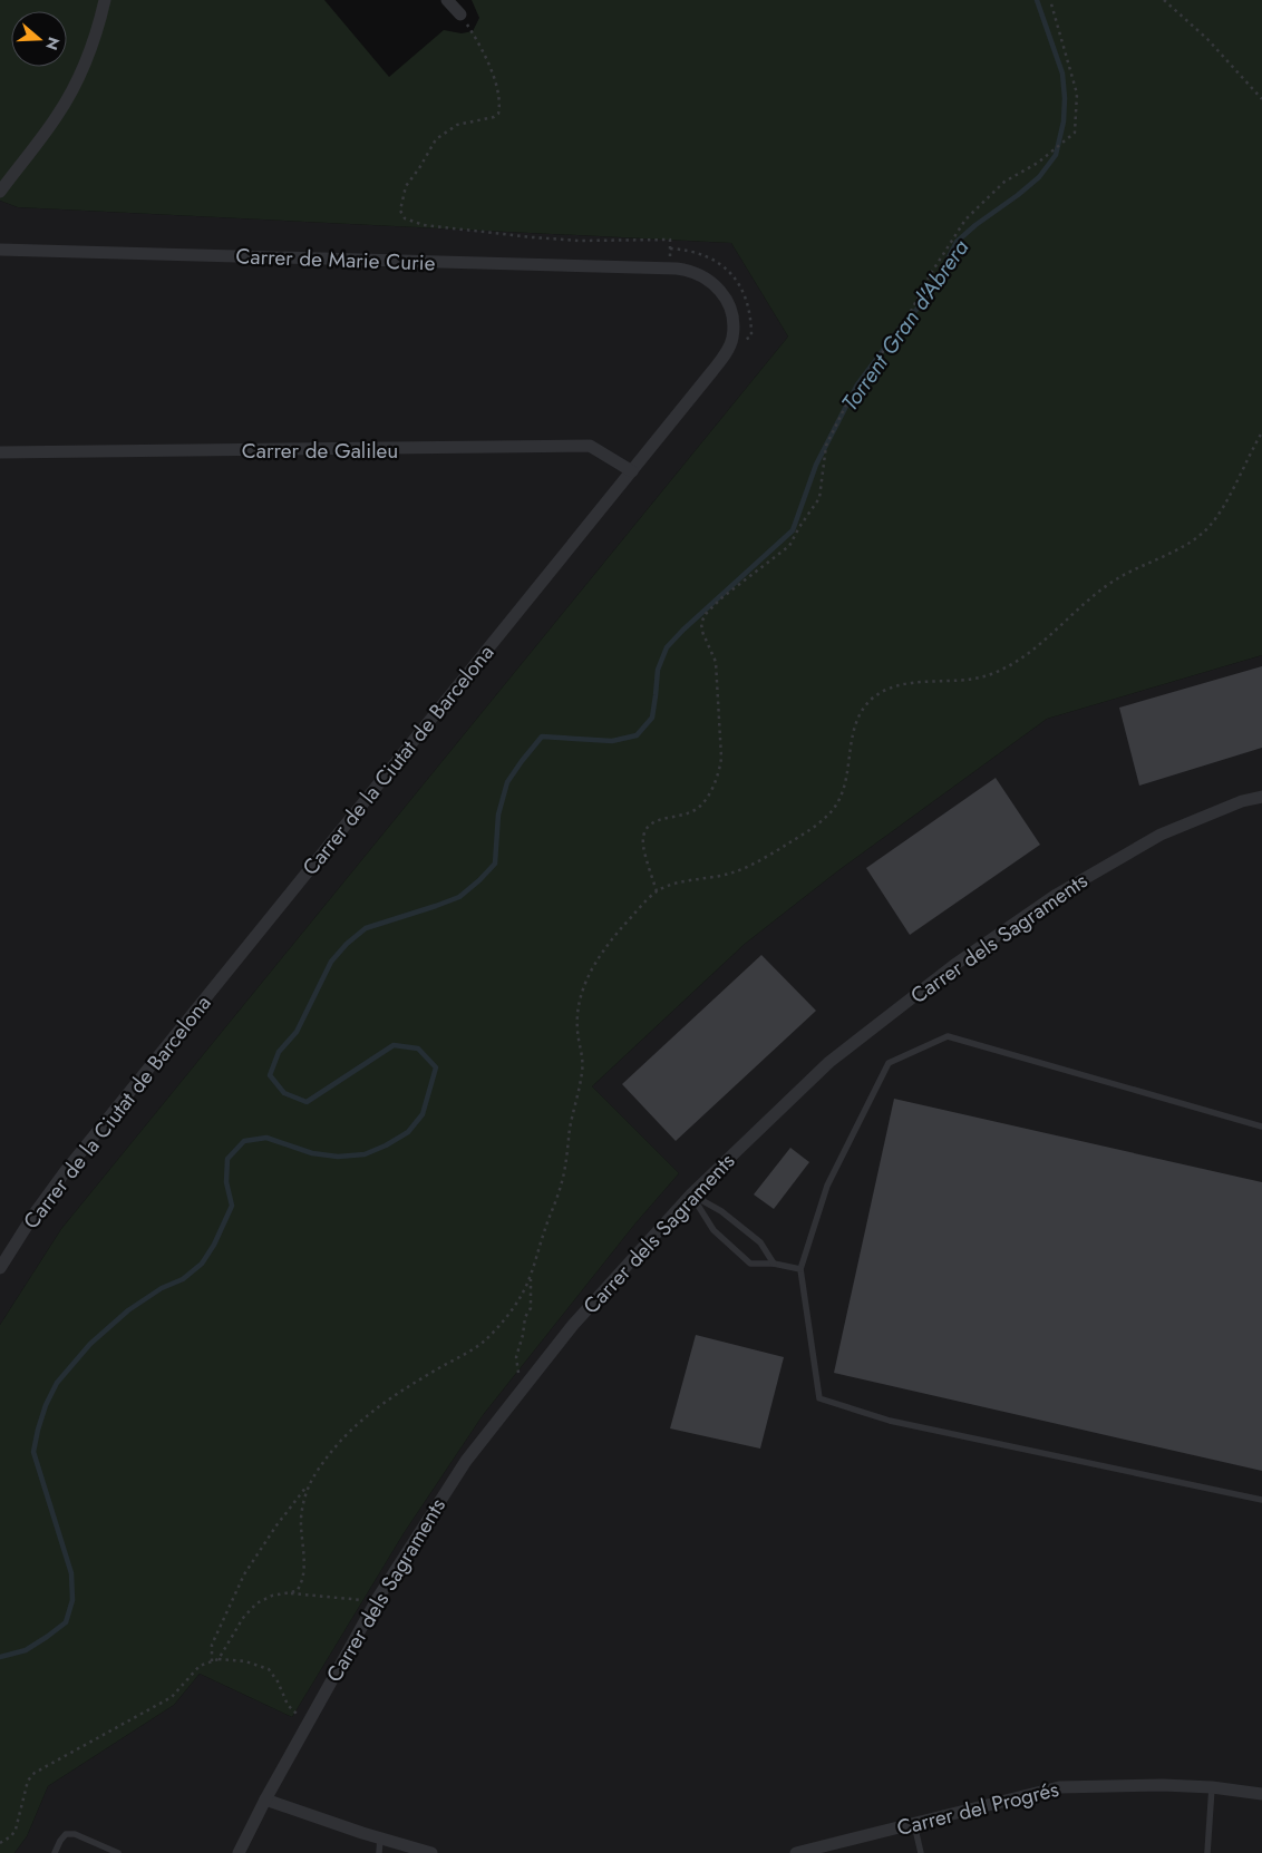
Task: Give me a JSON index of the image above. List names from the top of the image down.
{
  "streets": {
    "street": [
      "Carrer de Marie Curie",
      "Carrer de Galileu",
      "Carrer de la Ciutat de Barcelona",
      "Carrer dels Sagraments",
      "Carrer del Progrés"
    ]
  },
  "crossings": [
    ["Carrer de Marie Curie", "Carrer de la Ciutat de Barcelona"],
    ["Carrer de Galileu", "Carrer de la Ciutat de Barcelona"]
  ],
  "water": ["Torrent Gran d'Abrera"],
  "north": "right"
}
